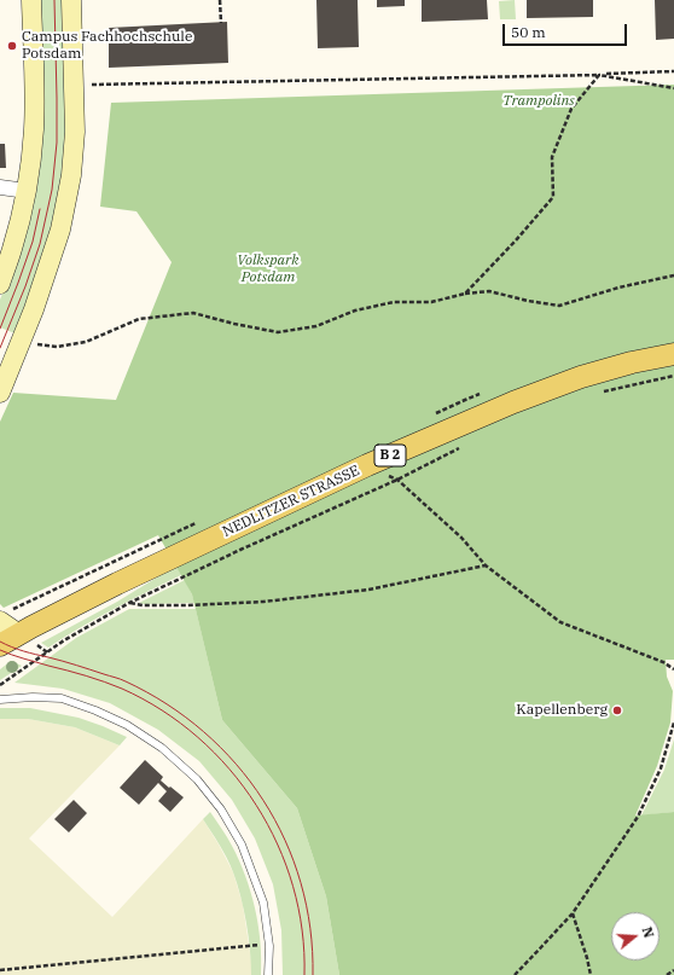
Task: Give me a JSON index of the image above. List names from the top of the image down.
{
  "streets": {
    "main road": ["B 2", "NEDLITZER STRASSE"]
  },
  "parks": ["Trampolins", "Volkspark Potsdam"],
  "places": ["Campus Fachhochschule Potsdam", "Kapellenberg"],
  "scale_bar": "50 m",
  "north": "right"
}
